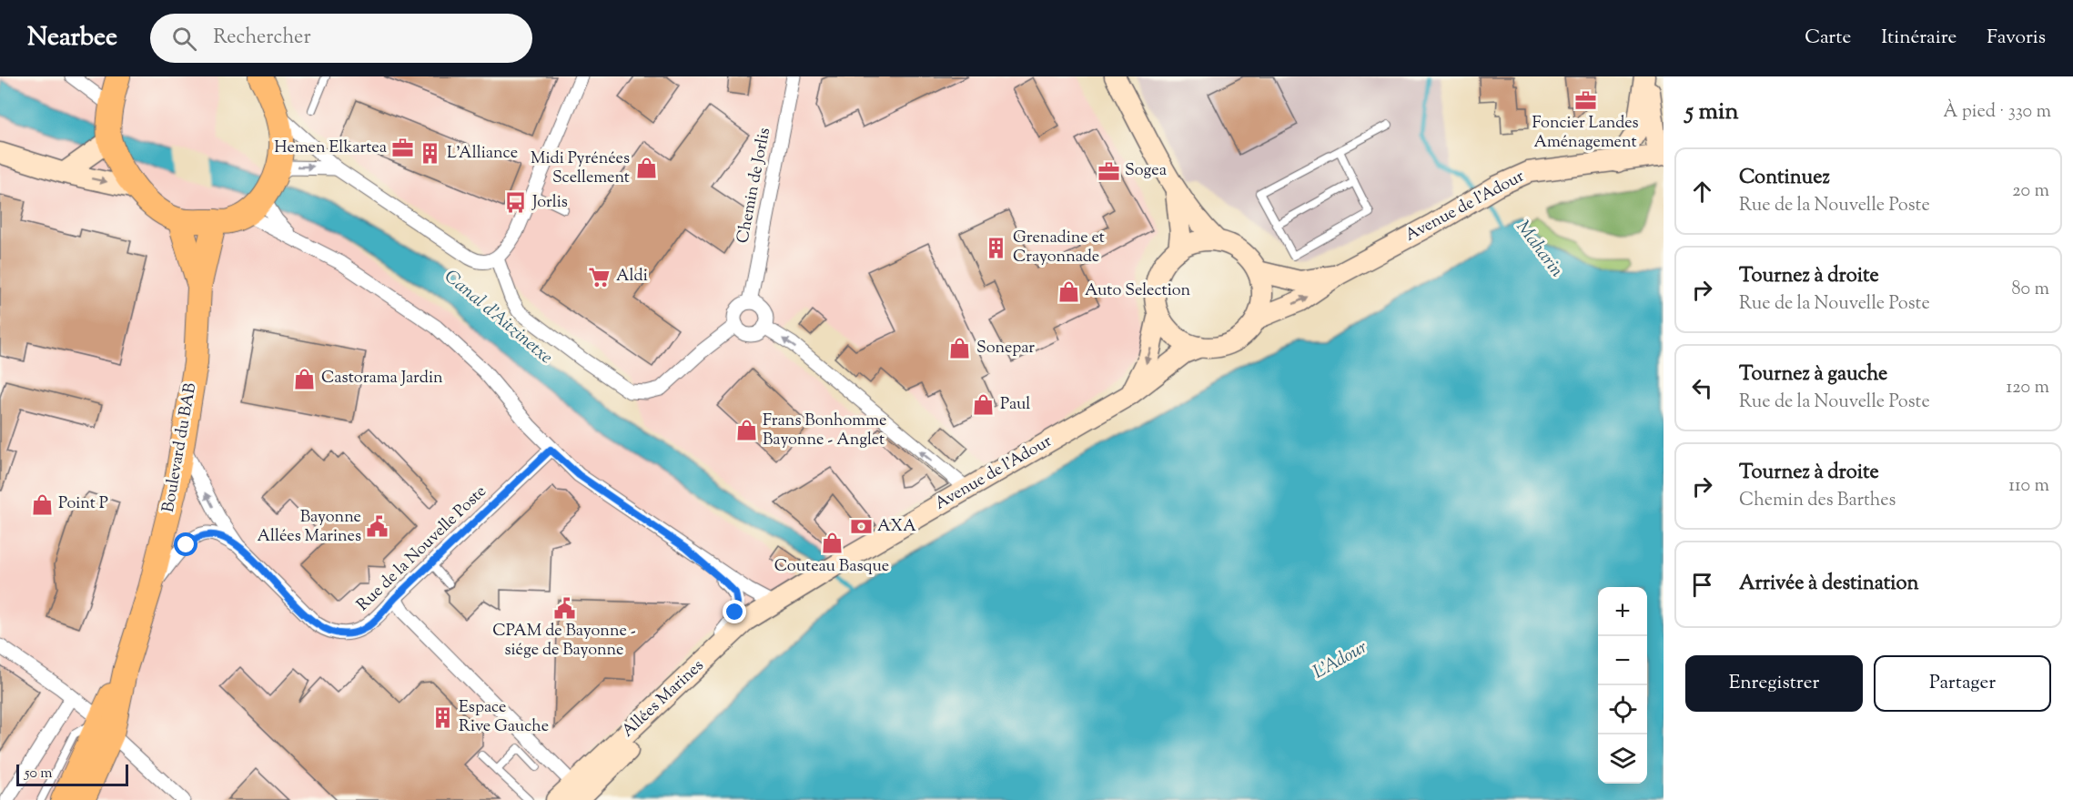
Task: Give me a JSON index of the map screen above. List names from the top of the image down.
{
  "streets": {
    "main road": ["Avenue de l'Adour", "Boulevard du BAB", "Allées Marines"],
    "street": ["Chemin de Jorlis", "Rue de la Nouvelle Poste"]
  },
  "crossings": [
    ["Avenue de l'Adour", "Allées Marines"],
    ["Boulevard du BAB", "Rue de la Nouvelle Poste"]
  ],
  "water": ["Maharin", "Canal d'Aitzinetxe", "L'Adour"],
  "places": {
    "office": ["Foncier Landes Aménagement", "Hemen Elkartea", "Sogea"],
    "building": ["L'Alliance", "Grenadine et Crayonnade", "Espace Rive Gauche"],
    "shop": [
      "Midi Pyrénées Scellement",
      "Auto Selection",
      "Sonepar",
      "Castorama Jardin",
      "Paul",
      "Frans Bonhomme Bayonne - Anglet",
      "Point P",
      "Couteau Basque"
    ],
    "bus stop": ["Jorlis"],
    "supermarket": ["Aldi"],
    "public building": ["Bayonne Allées Marines", "CPAM de Bayonne - siége de Bayonne"],
    "bank": ["AXA"]
  },
  "scale_bar": "50 m",
  "page": {
    "header": "Nearbee",
    "search": "Rechercher",
    "nav": ["Carte", "Itinéraire", "Favoris"],
    "heading": ["5 min", "À pied · 330 m"],
    "list": [
      ["Continuez", "Rue de la Nouvelle Poste", "20 m"],
      ["Tournez à droite", "Rue de la Nouvelle Poste", "80 m"],
      ["Tournez à gauche", "Rue de la Nouvelle Poste", "120 m"],
      ["Tournez à droite", "Chemin des Barthes", "110 m"],
      "Arrivée à destination"
    ],
    "map_buttons": ["+", "−"],
    "buttons": ["Enregistrer", "Partager"],
    "scale": "50 m"
  }
}
